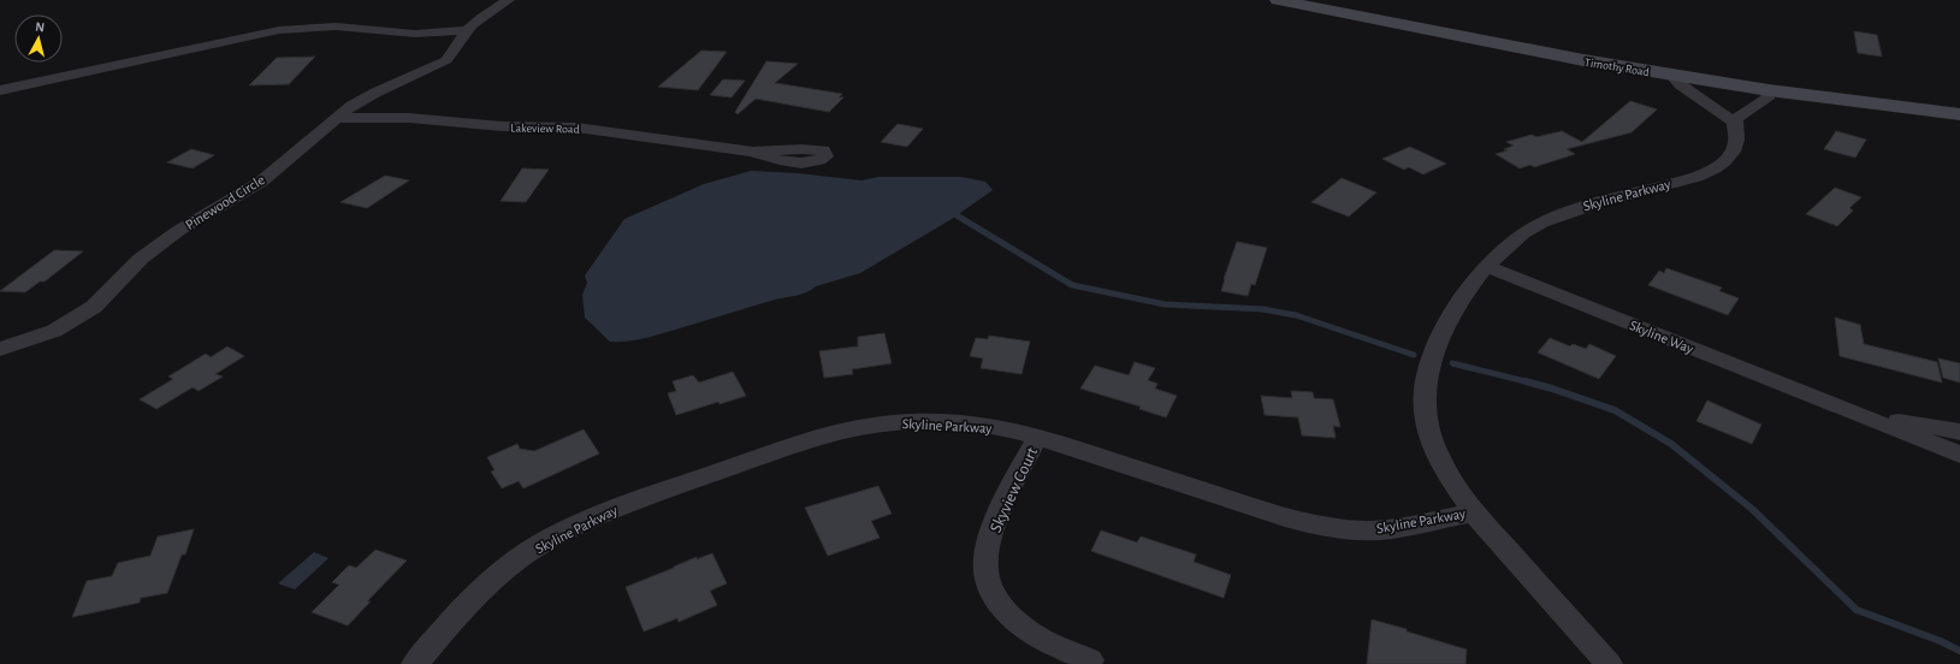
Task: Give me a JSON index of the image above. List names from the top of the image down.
{
  "streets": {
    "main road": ["Timothy Road"],
    "street": [
      "Lakeview Road",
      "Skyline Parkway",
      "Pinewood Circle",
      "Skyline Way",
      "Skyview Court"
    ]
  },
  "crossings": [
    ["Lakeview Road", "Pinewood Circle"],
    ["Skyline Parkway", "Skyline Way"],
    ["Skyline Parkway", "Skyview Court"]
  ],
  "north": "top"
}
